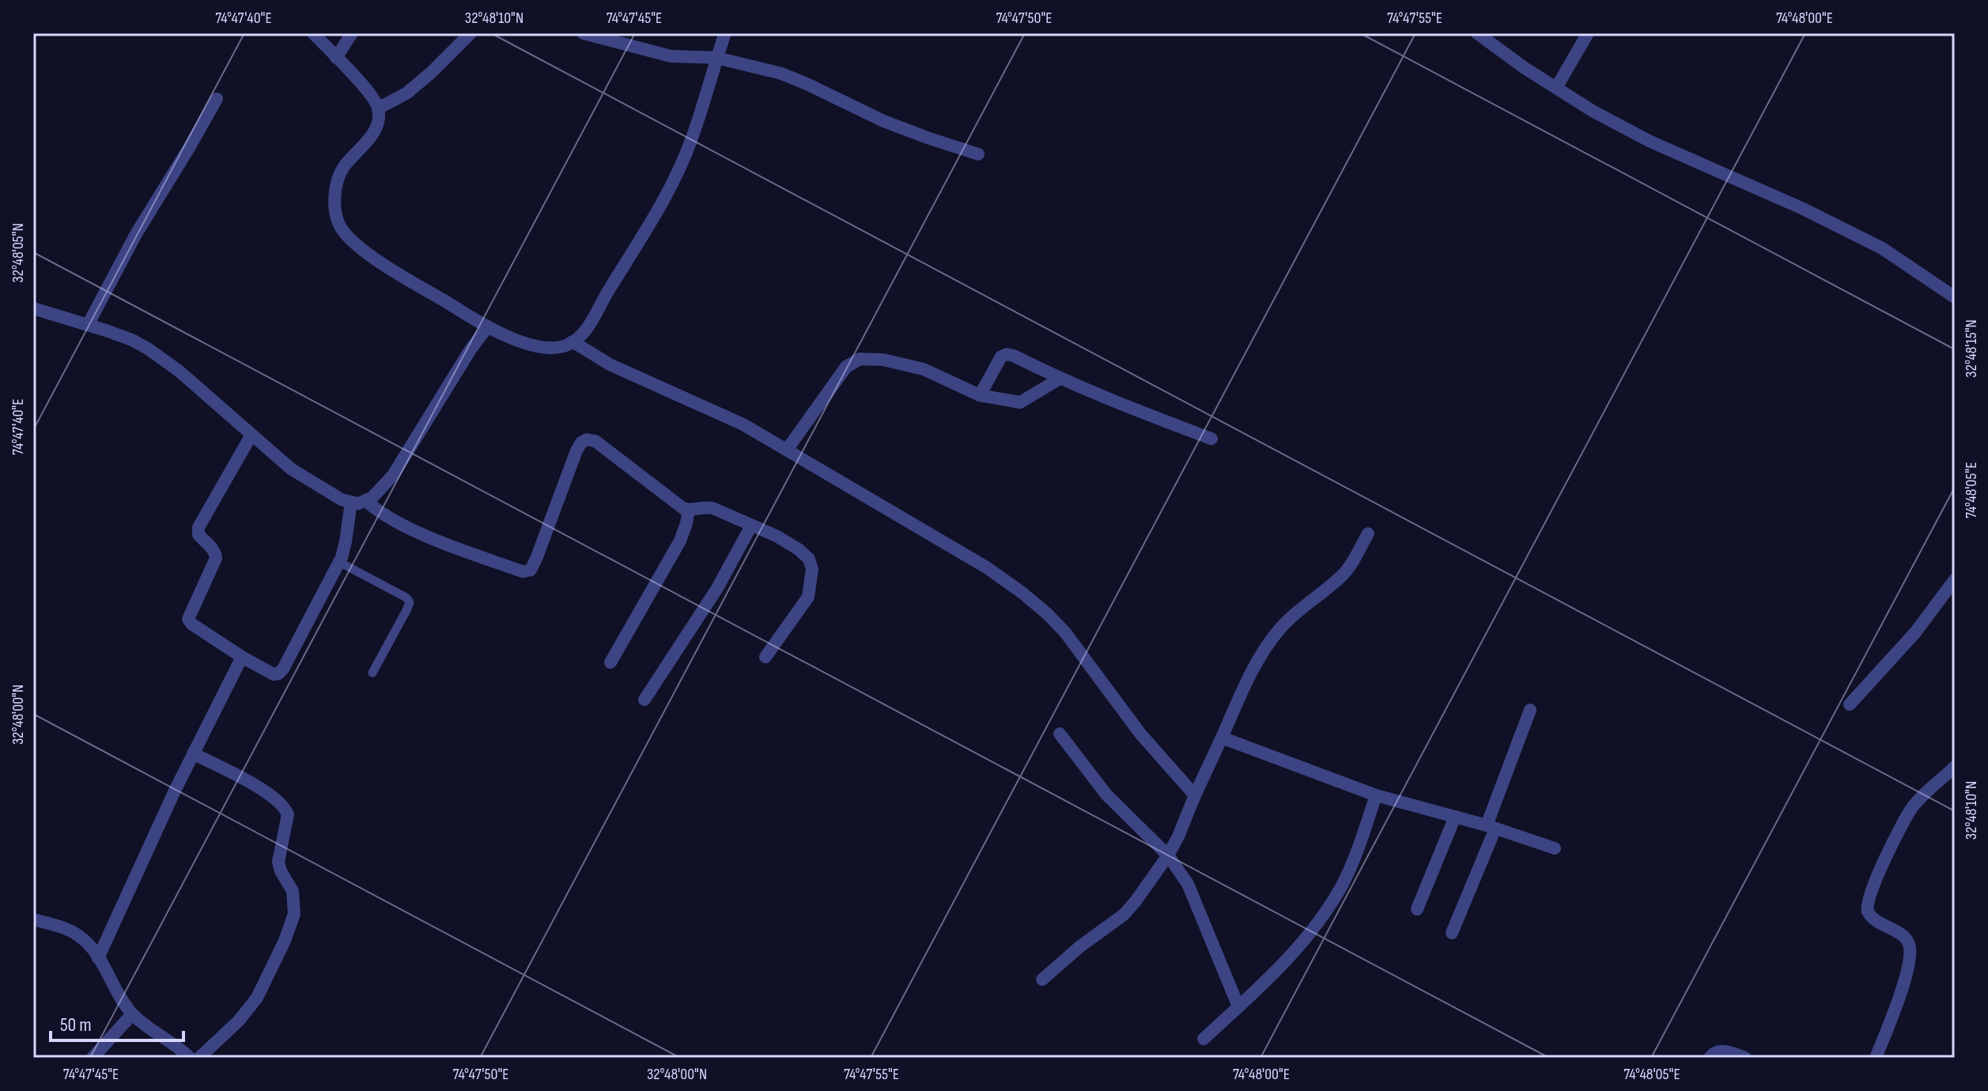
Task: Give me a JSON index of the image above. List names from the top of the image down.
{
  "scale_bar": "50 m",
  "coordinates": [
    "74°47'40\"E",
    "32°48'10\"N",
    "74°47'45\"E",
    "74°47'50\"E",
    "74°47'55\"E",
    "74°48'00\"E",
    "32°48'05\"N",
    "32°48'15\"N",
    "74°48'05\"E",
    "32°48'00\"N"
  ]
}
